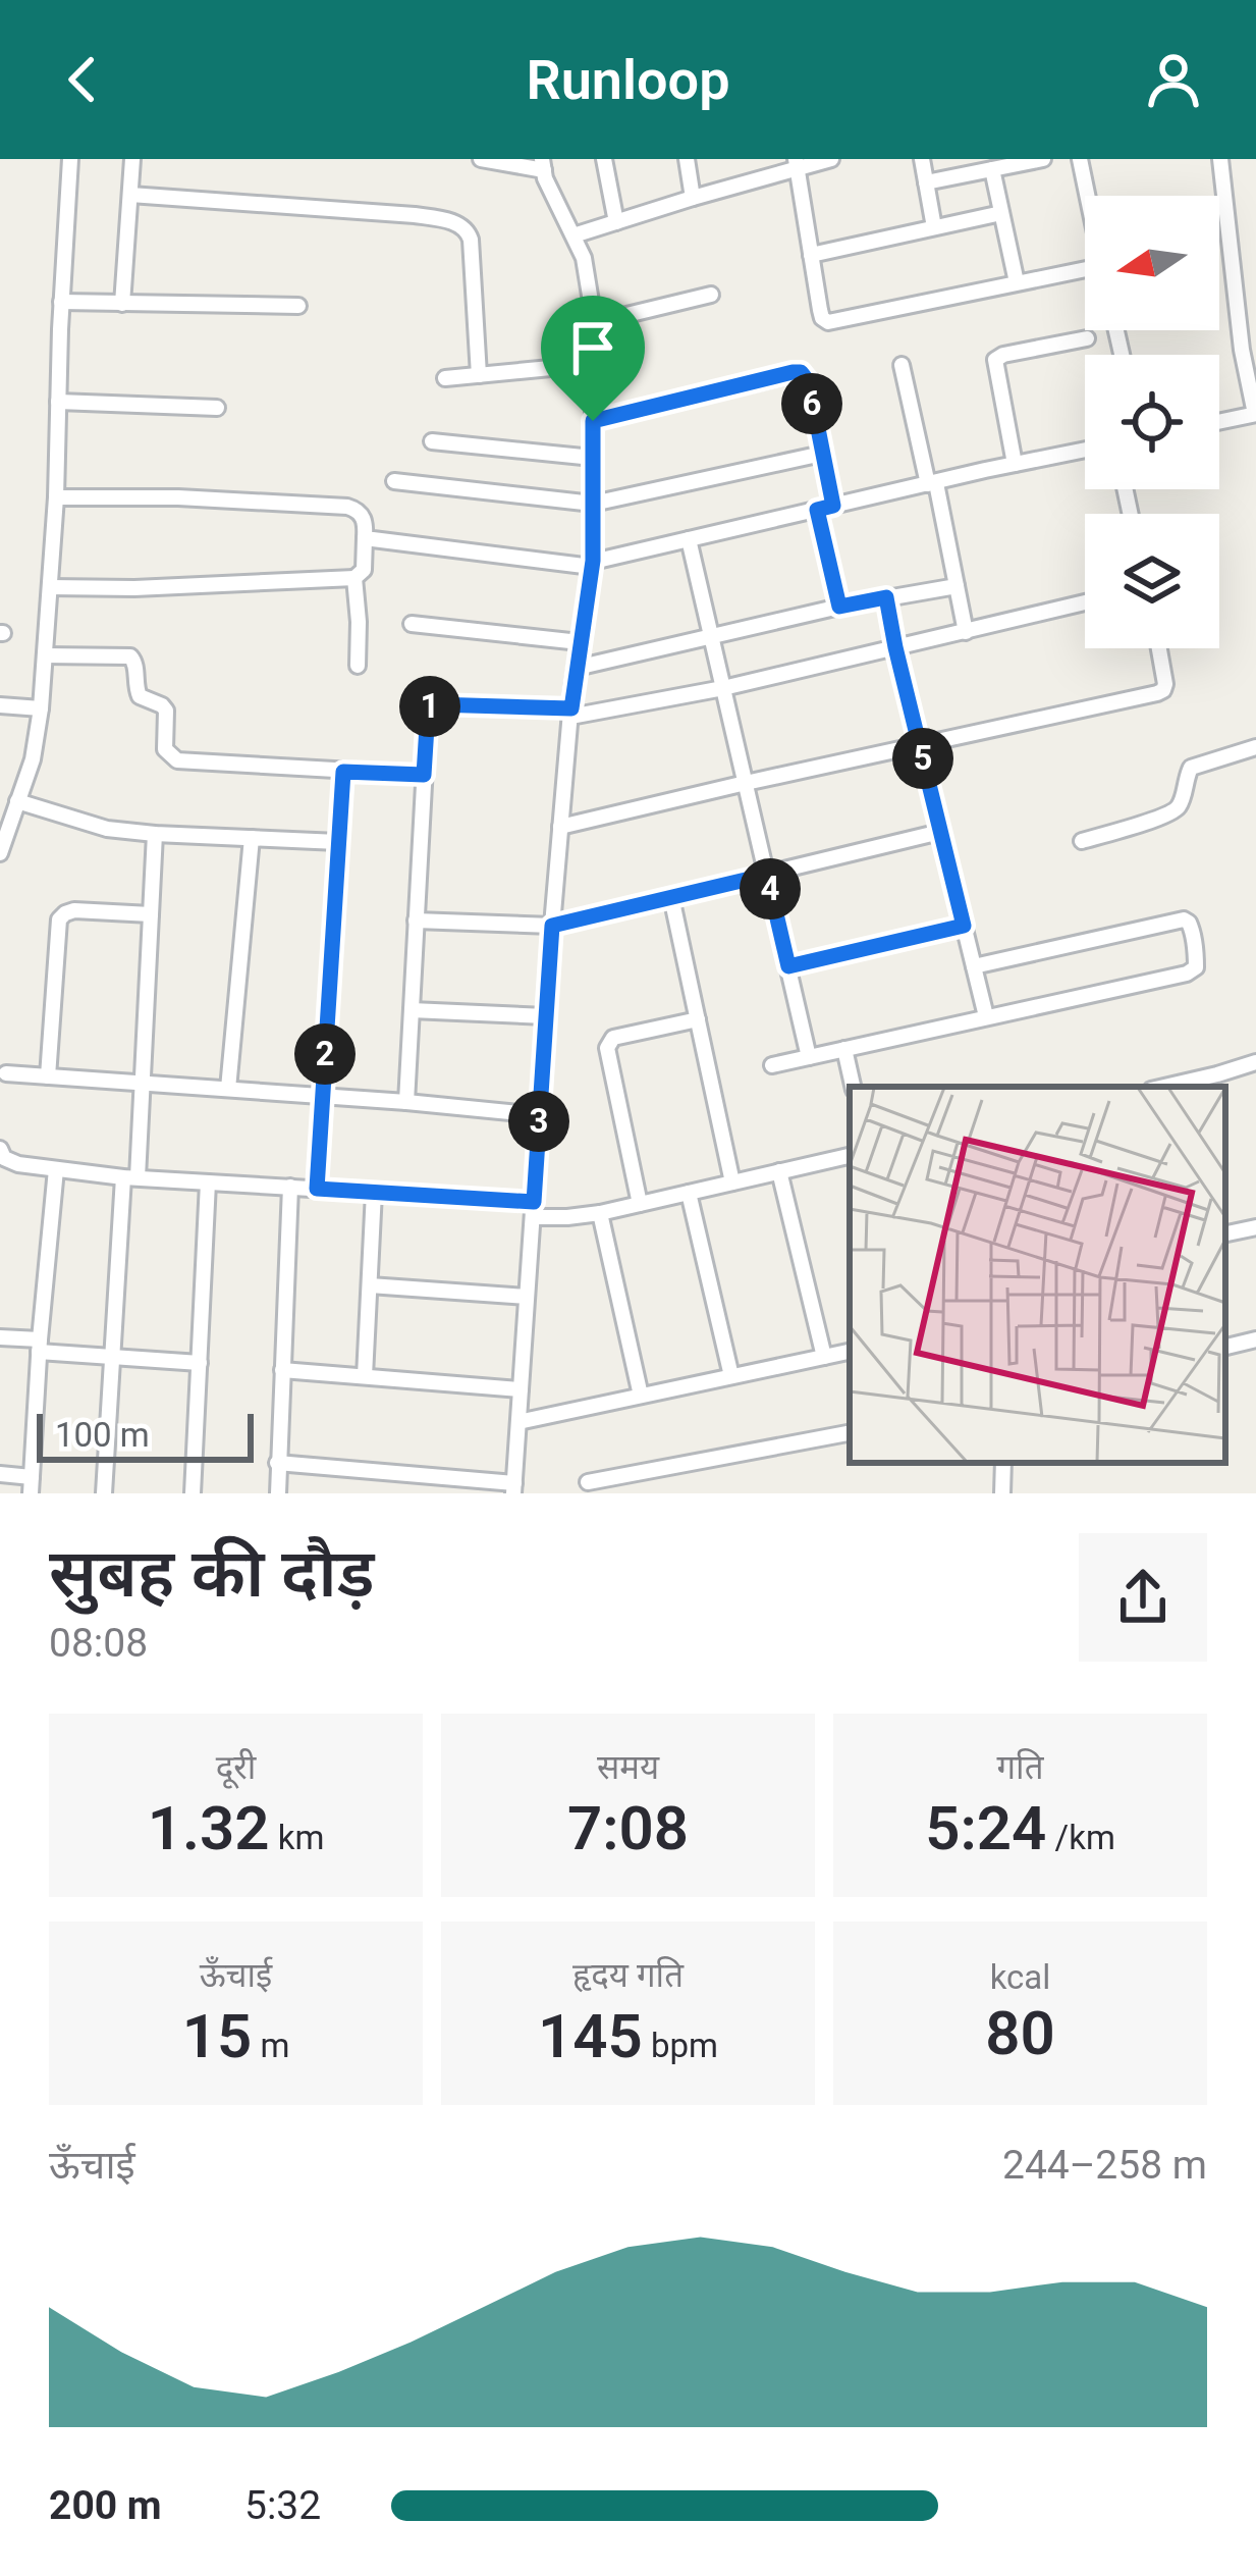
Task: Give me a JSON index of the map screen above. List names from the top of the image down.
{
  "scale_bar": "100 m",
  "north": "left",
  "page": {
    "header": "Runloop",
    "pins": [
      "6",
      "1",
      "5",
      "4",
      "2",
      "3"
    ],
    "scale": "100 m",
    "heading": ["सुबह की दौड़", "08:08"],
    "stats": [
      ["दूरी", "1.32 km"],
      ["समय", "7:08"],
      ["गति", "5:24 /km"],
      ["ऊँचाई", "15 m"],
      ["हृदय गति", "145 bpm"],
      ["kcal", "80"]
    ],
    "chart": ["ऊँचाई", "244–258 m"],
    "list": [
      {
        "name": "200 m",
        "note": "5:32"
      }
    ]
  }
}
